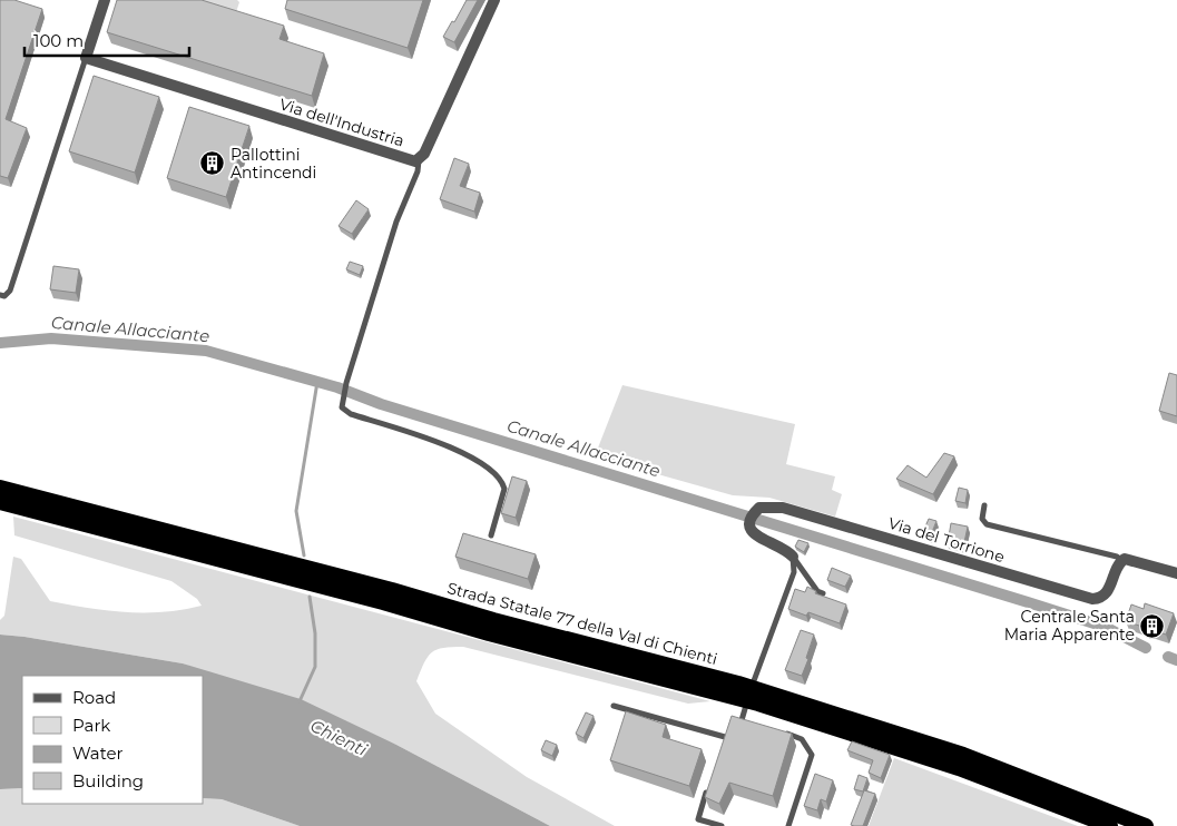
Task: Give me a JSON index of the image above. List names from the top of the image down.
{
  "streets": {
    "highway": ["Strada Statale 77 della Val di Chienti"],
    "street": ["Via dell'Industria", "Via del Torrione"]
  },
  "water": ["Canale Allacciante", "Chienti"],
  "places": {
    "building": ["Pallottini Antincendi", "Centrale Santa Maria Apparente"]
  },
  "legend": [
    "Road",
    "Park",
    "Water",
    "Building"
  ],
  "scale_bar": "100 m"
}
